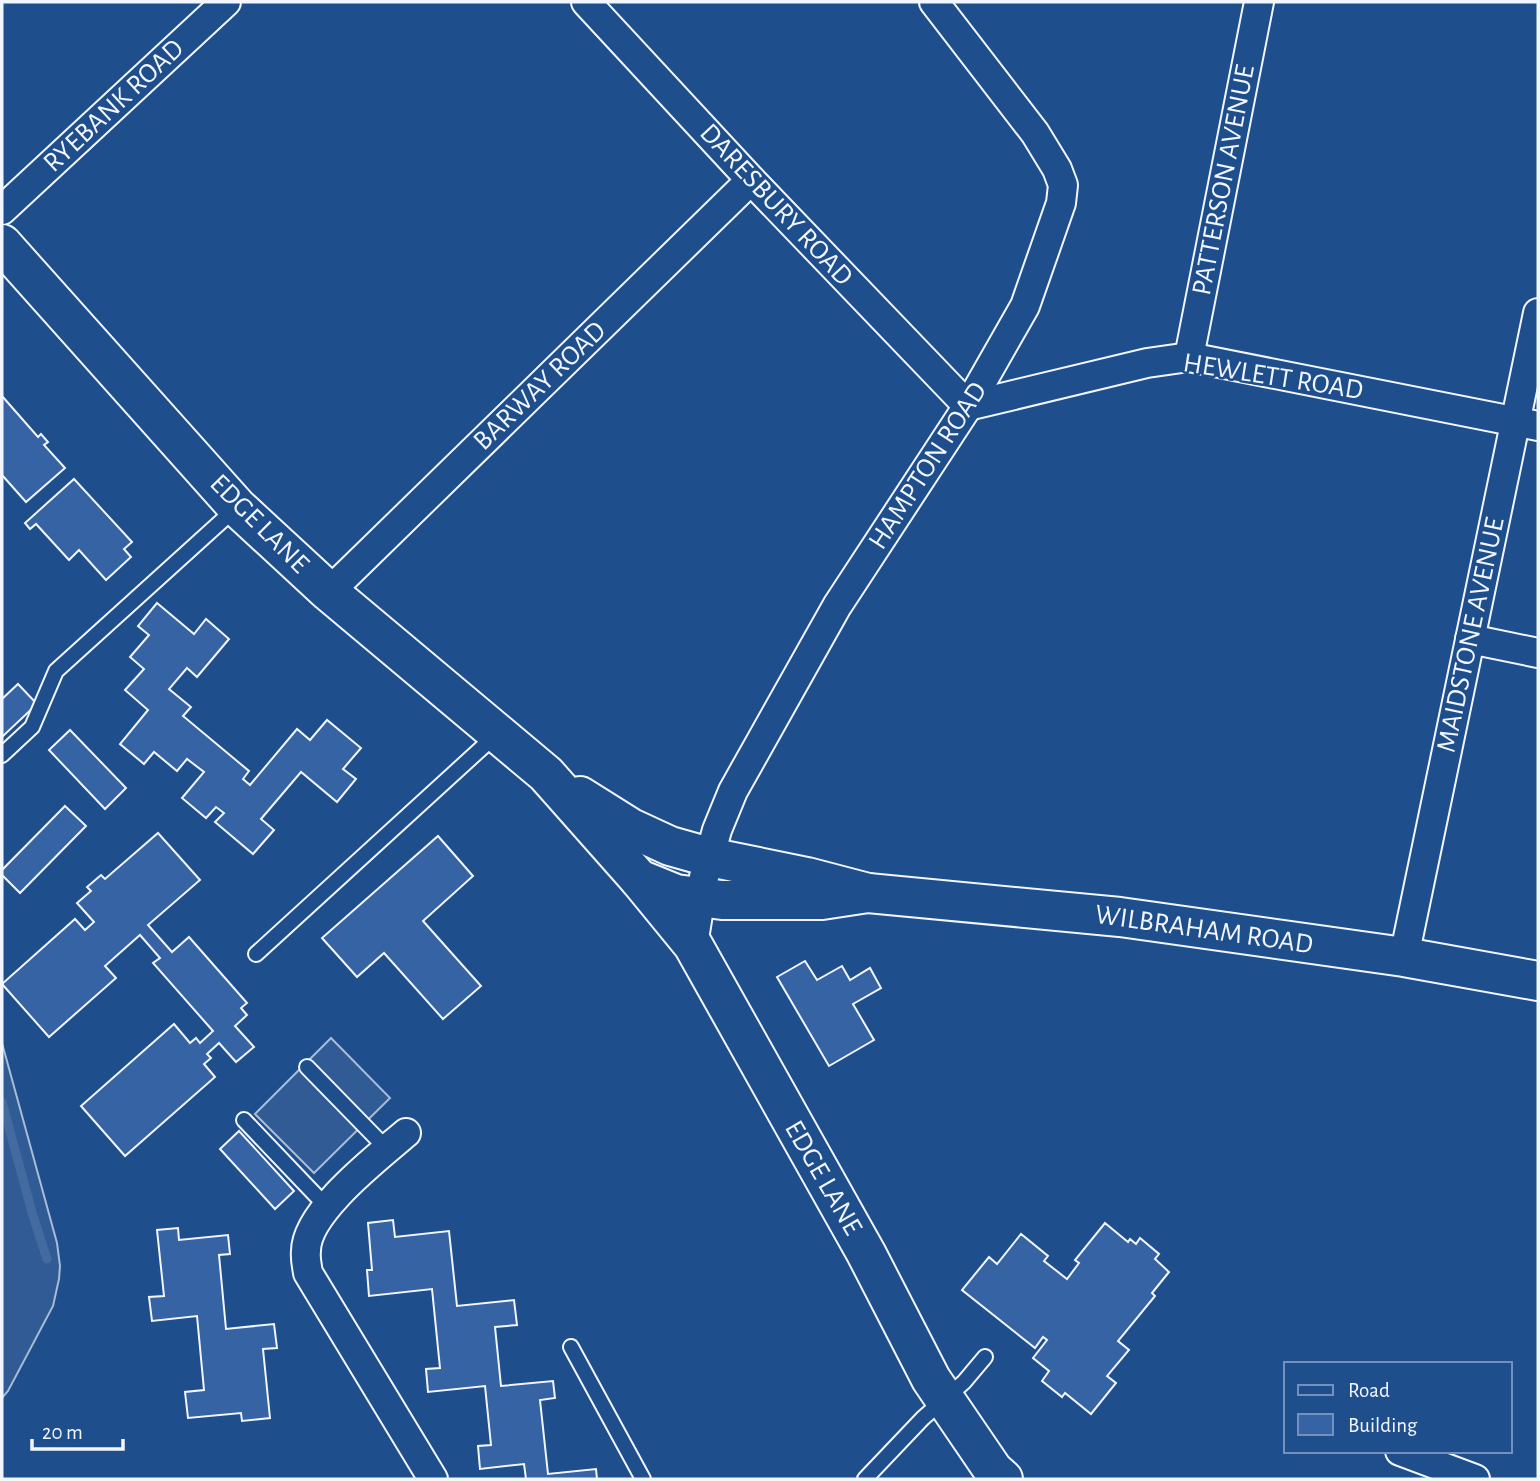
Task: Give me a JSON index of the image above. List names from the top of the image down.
{
  "streets": {
    "main road": ["EDGE LANE", "WILBRAHAM ROAD"],
    "street": [
      "RYEBANK ROAD",
      "PATTERSON AVENUE",
      "DARESBURY ROAD",
      "HEWLETT ROAD",
      "BARWAY ROAD",
      "HAMPTON ROAD",
      "MAIDSTONE AVENUE"
    ]
  },
  "crossings": [
    ["PATTERSON AVENUE", "HEWLETT ROAD"],
    ["DARESBURY ROAD", "HEWLETT ROAD"],
    ["DARESBURY ROAD", "BARWAY ROAD"],
    ["DARESBURY ROAD", "HAMPTON ROAD"],
    ["HEWLETT ROAD", "HAMPTON ROAD"],
    ["HEWLETT ROAD", "MAIDSTONE AVENUE"],
    ["BARWAY ROAD", "EDGE LANE"],
    ["HAMPTON ROAD", "EDGE LANE"],
    ["EDGE LANE", "WILBRAHAM ROAD"],
    ["MAIDSTONE AVENUE", "WILBRAHAM ROAD"]
  ],
  "legend": ["Road", "Building"],
  "scale_bar": "20 m"
}
